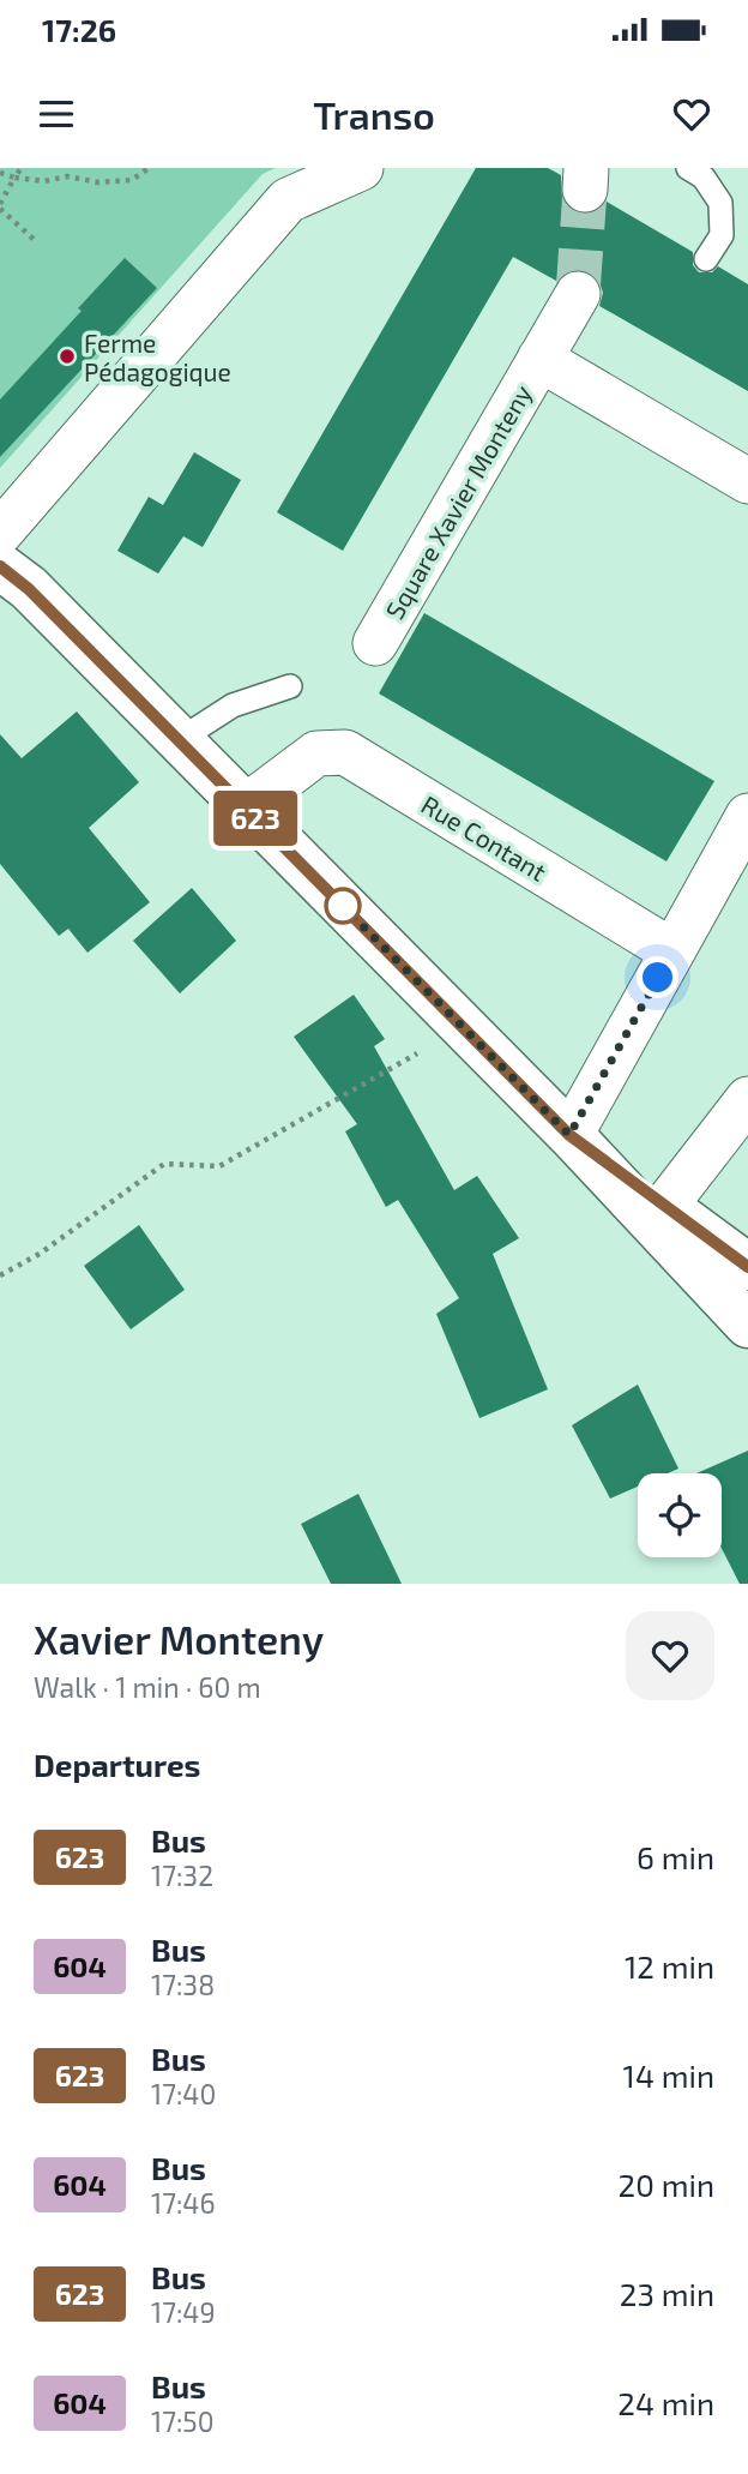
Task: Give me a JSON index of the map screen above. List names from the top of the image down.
{
  "streets": {
    "street": ["Square Xavier Monteny", "Rue Contant"]
  },
  "places": ["Ferme Pédagogique"],
  "lines": ["bus line 623"],
  "page": {
    "status": "17:26",
    "header": "Transo",
    "on_map": "623",
    "heading": [
      ["Xavier Monteny", "Walk · 1 min · 60 m"],
      "Departures"
    ],
    "list": [
      {
        "mark": "623",
        "name": "Bus",
        "note": "17:32",
        "value": "6 min"
      },
      {
        "mark": "604",
        "name": "Bus",
        "note": "17:38",
        "value": "12 min"
      },
      {
        "mark": "623",
        "name": "Bus",
        "note": "17:40",
        "value": "14 min"
      },
      {
        "mark": "604",
        "name": "Bus",
        "note": "17:46",
        "value": "20 min"
      },
      {
        "mark": "623",
        "name": "Bus",
        "note": "17:49",
        "value": "23 min"
      },
      {
        "mark": "604",
        "name": "Bus",
        "note": "17:50",
        "value": "24 min"
      }
    ]
  }
}
